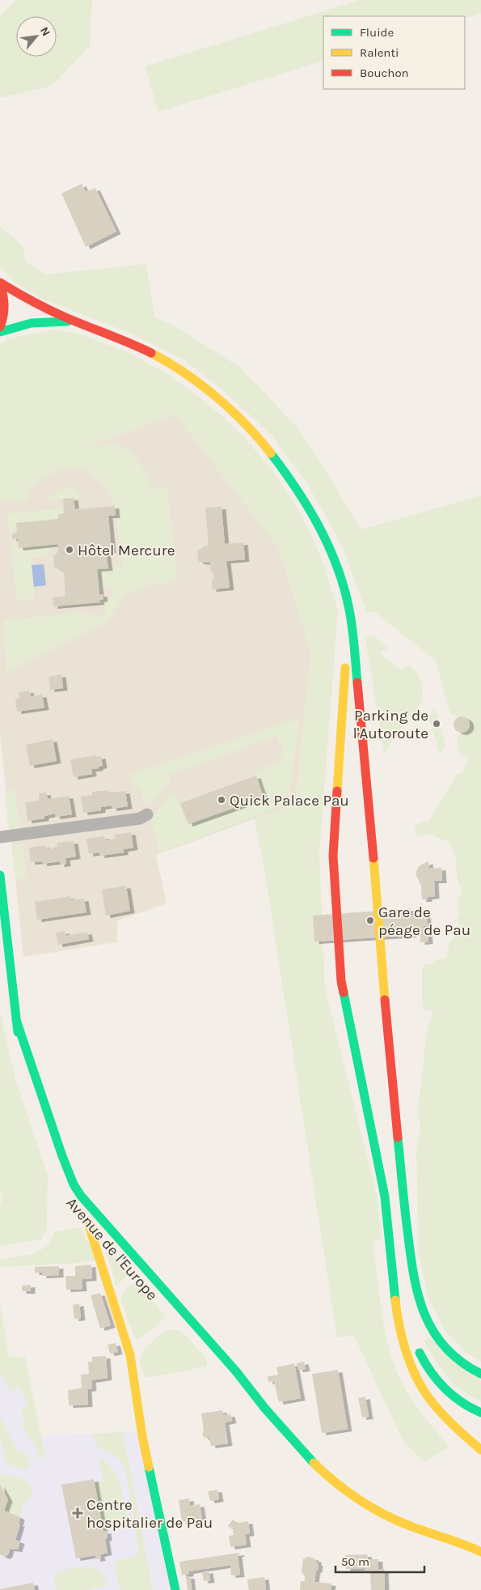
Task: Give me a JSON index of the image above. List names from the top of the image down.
{
  "streets": {
    "main road": ["Avenue de l'Europe"]
  },
  "places": {
    "other": [
      "Hôtel Mercure",
      "Parking de l'Autoroute",
      "Quick Palace Pau",
      "Gare de péage de Pau"
    ],
    "health": ["Centre hospitalier de Pau"]
  },
  "legend": ["Fluide", "Ralenti", "Bouchon"],
  "scale_bar": "50 m",
  "north": "top right"
}
